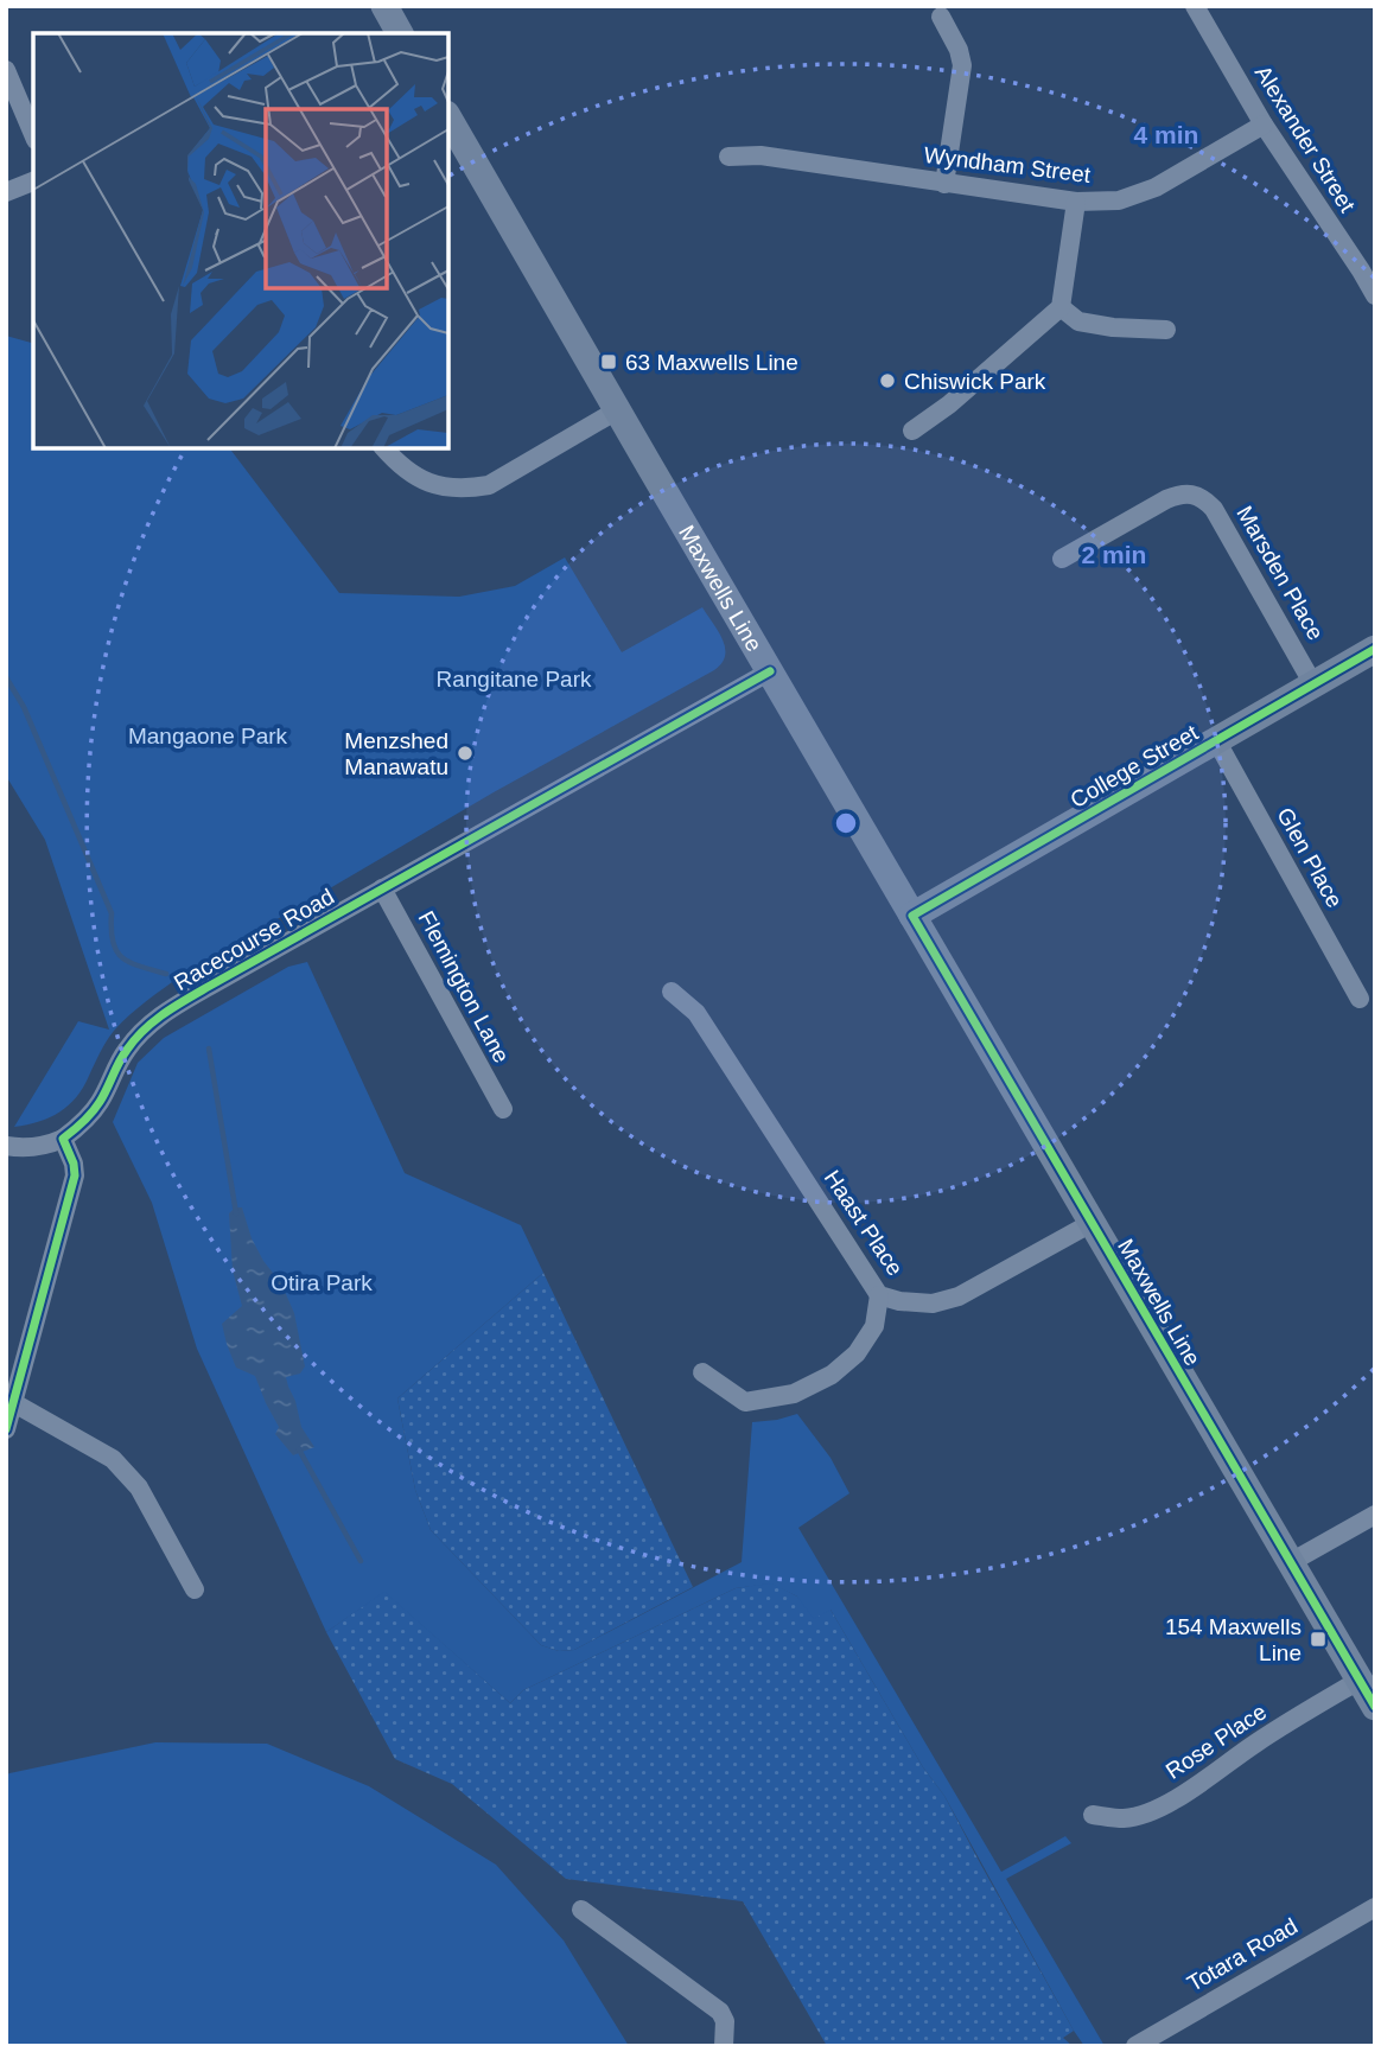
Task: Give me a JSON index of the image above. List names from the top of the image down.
{
  "streets": {
    "main road": ["Maxwells Line", "College Street"],
    "street": [
      "Alexander Street",
      "Wyndham Street",
      "Marsden Place",
      "Glen Place",
      "Racecourse Road",
      "Flemington Lane",
      "Haast Place",
      "Rose Place",
      "Totara Road"
    ]
  },
  "crossings": [
    ["Alexander Street", "Wyndham Street"],
    ["Marsden Place", "College Street"],
    ["Maxwells Line", "College Street"],
    ["Maxwells Line", "Racecourse Road"],
    ["Maxwells Line", "Haast Place"],
    ["Maxwells Line", "Rose Place"],
    ["College Street", "Glen Place"],
    ["Racecourse Road", "Flemington Lane"]
  ],
  "parks": ["Rangitane Park", "Mangaone Park", "Otira Park"],
  "places": {
    "transit": ["63 Maxwells Line", "154 Maxwells Line"],
    "other": ["Chiswick Park", "Menzshed Manawatu"]
  },
  "rings": ["4 min", "2 min"]
}
